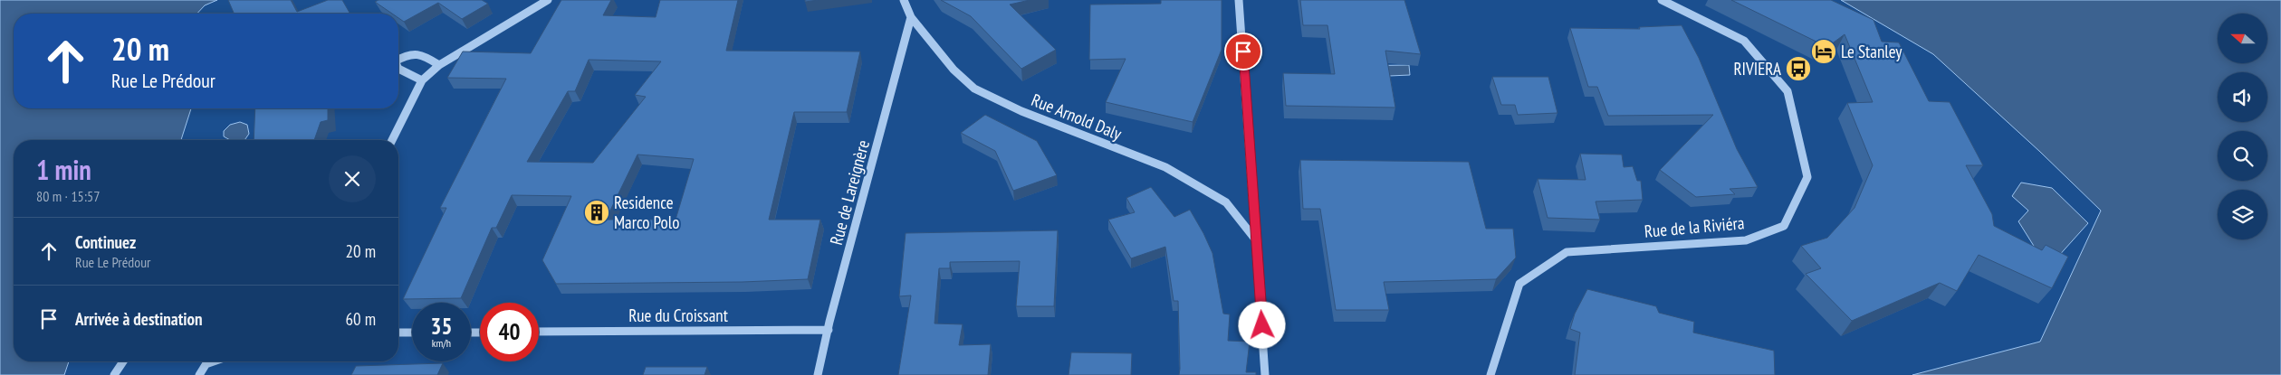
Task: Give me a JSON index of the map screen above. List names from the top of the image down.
{
  "streets": {
    "street": [
      "Rue Arnold Daly",
      "Rue de Lareignère",
      "Rue de la Riviéra",
      "Rue du Croissant"
    ]
  },
  "crossings": [
    ["Rue Arnold Daly", "Rue de Lareignère"],
    ["Rue de Lareignère", "Rue du Croissant"]
  ],
  "places": {
    "hotel": ["Le Stanley"],
    "bus stop": ["RIVIERA"],
    "building": ["Residence Marco Polo"]
  },
  "north": "left",
  "page": {
    "turn": ["20 m", "Rue Le Prédour"],
    "heading": ["1 min", "80 m · 15:57"],
    "list": [
      {
        "name": "Continuez",
        "note": "Rue Le Prédour",
        "value": "20 m"
      },
      {
        "name": "Arrivée à destination",
        "value": "60 m"
      }
    ],
    "speed": "35 km/h",
    "limit": "40"
  }
}
